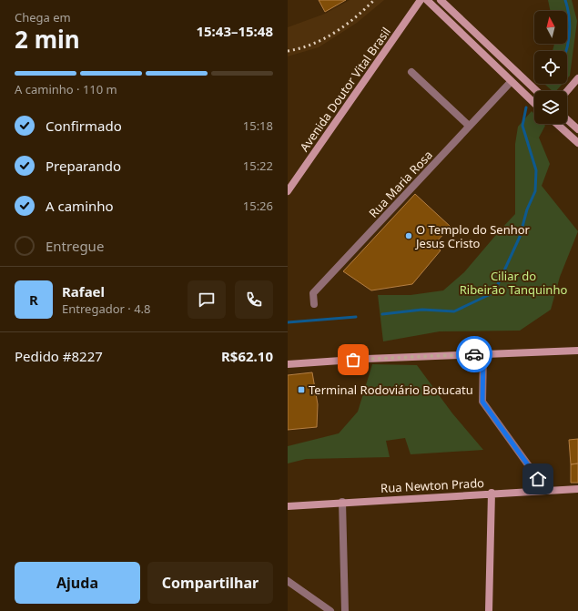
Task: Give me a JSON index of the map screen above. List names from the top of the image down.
{
  "streets": {
    "street": ["Avenida Doutor Vital Brasil", "Rua Maria Rosa", "Rua Newton Prado"]
  },
  "parks": ["Ciliar do Ribeirão Tanquinho"],
  "places": {
    "other": ["O Templo do Senhor Jesus Cristo"],
    "transit": ["Terminal Rodoviário Botucatu"]
  },
  "north": "top",
  "page": {
    "heading": ["2 min", "Chega em", "15:43–15:48"],
    "panel": [
      "Rafael",
      "Entregador · 4.8",
      "Pedido #8227",
      "R$62.10"
    ],
    "bar": "A caminho · 110 m",
    "list": [
      ["Confirmado", "15:18"],
      ["Preparando", "15:22"],
      ["A caminho", "15:26"],
      "Entregue"
    ],
    "round": "R",
    "buttons": ["Ajuda", "Compartilhar"]
  }
}
